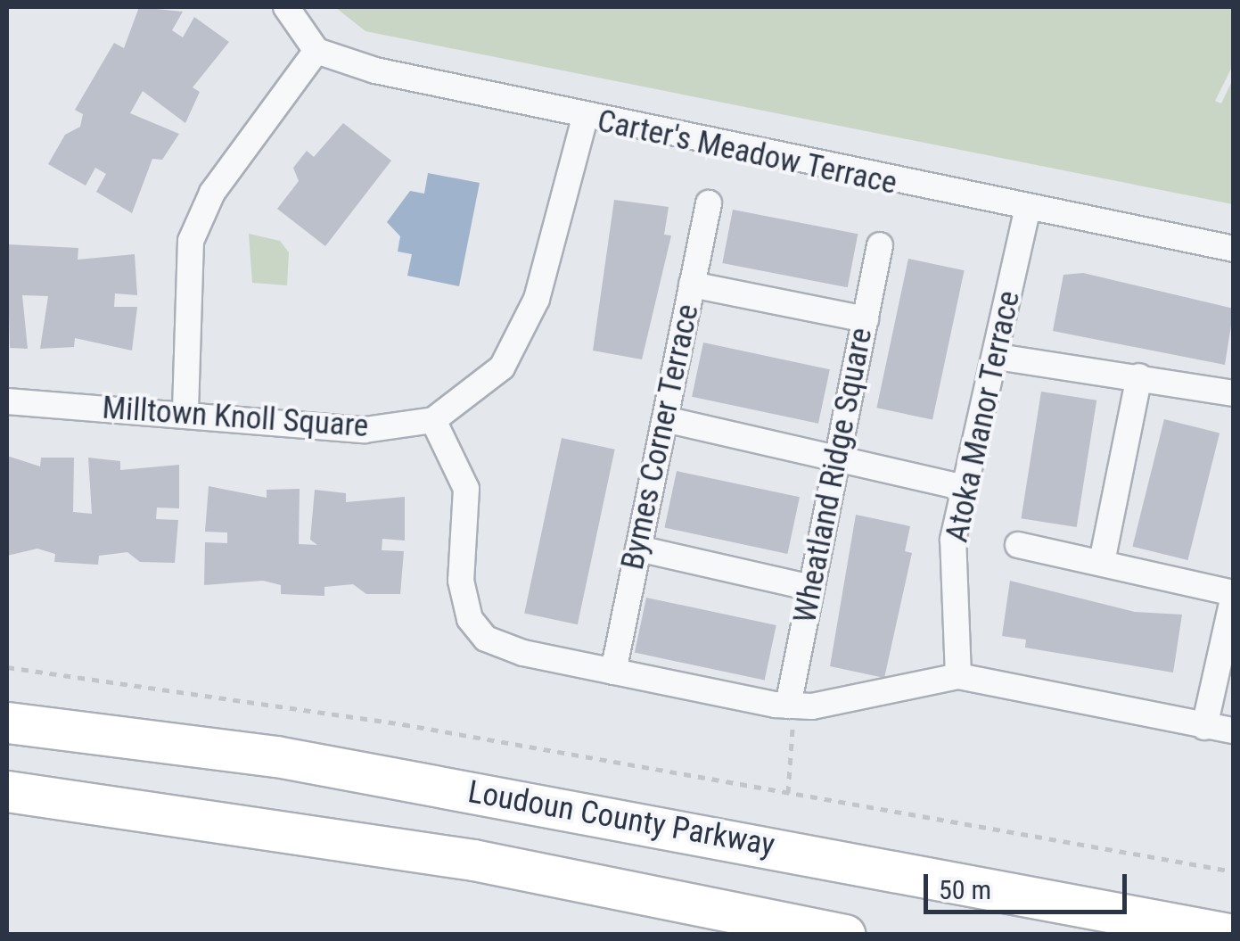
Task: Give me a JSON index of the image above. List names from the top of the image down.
{
  "streets": {
    "main road": ["Loudoun County Parkway"],
    "street": [
      "Carter's Meadow Terrace",
      "Atoka Manor Terrace",
      "Milltown Knoll Square",
      "Bymes Corner Terrace",
      "Wheatland Ridge Square"
    ]
  },
  "crossings": [
    ["Carter's Meadow Terrace", "Atoka Manor Terrace"]
  ],
  "scale_bar": "50 m"
}
